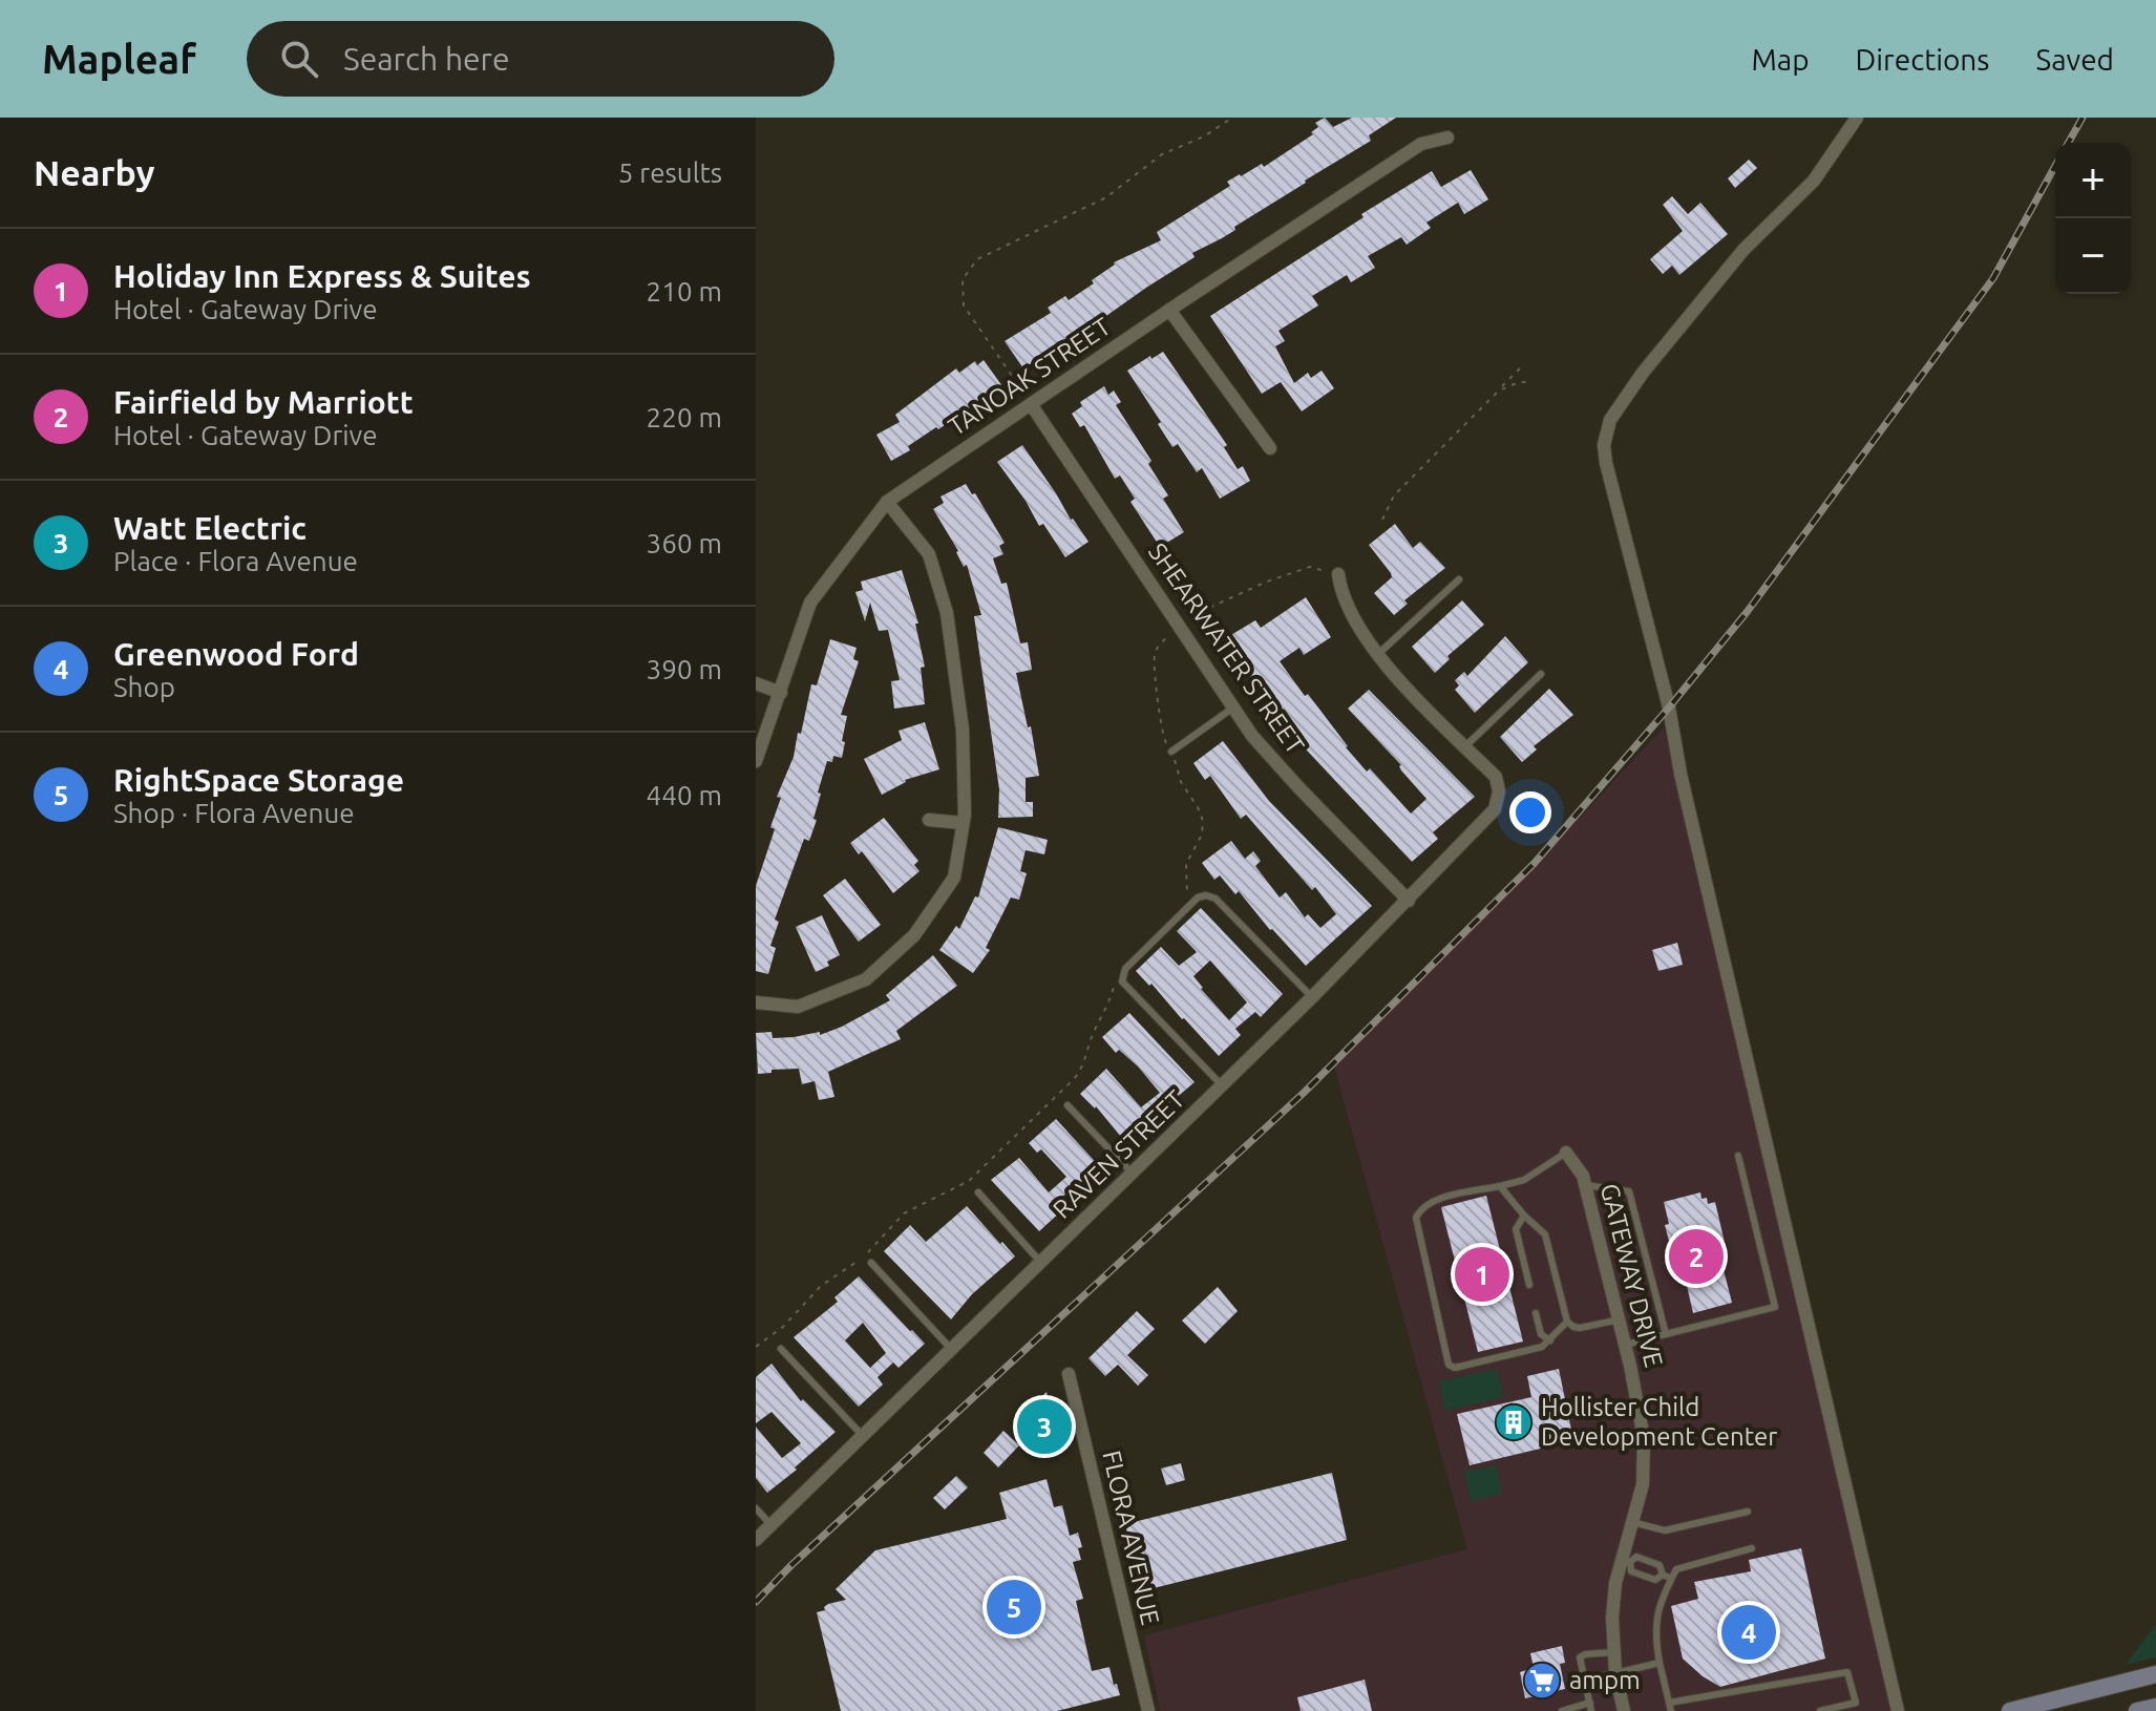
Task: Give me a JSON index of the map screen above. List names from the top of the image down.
{
  "streets": {
    "street": [
      "TANOAK STREET",
      "SHEARWATER STREET",
      "RAVEN STREET",
      "GATEWAY DRIVE",
      "FLORA AVENUE"
    ]
  },
  "crossings": [
    ["TANOAK STREET", "SHEARWATER STREET"],
    ["SHEARWATER STREET", "RAVEN STREET"]
  ],
  "places": {
    "building": ["Hollister Child Development Center"],
    "supermarket": ["ampm"]
  },
  "page": {
    "header": "Mapleaf",
    "search": "Search here",
    "nav": ["Map", "Directions", "Saved"],
    "heading": ["Nearby", "5 results"],
    "map_buttons": ["+", "−"],
    "list": [
      {
        "mark": "1",
        "name": "Holiday Inn Express & Suites",
        "note": "Hotel · Gateway Drive",
        "value": "210 m"
      },
      {
        "mark": "2",
        "name": "Fairfield by Marriott",
        "note": "Hotel · Gateway Drive",
        "value": "220 m"
      },
      {
        "mark": "3",
        "name": "Watt Electric",
        "note": "Place · Flora Avenue",
        "value": "360 m"
      },
      {
        "mark": "4",
        "name": "Greenwood Ford",
        "note": "Shop",
        "value": "390 m"
      },
      {
        "mark": "5",
        "name": "RightSpace Storage",
        "note": "Shop · Flora Avenue",
        "value": "440 m"
      }
    ],
    "pins": [
      "2",
      "1",
      "3",
      "5",
      "4"
    ]
  }
}
